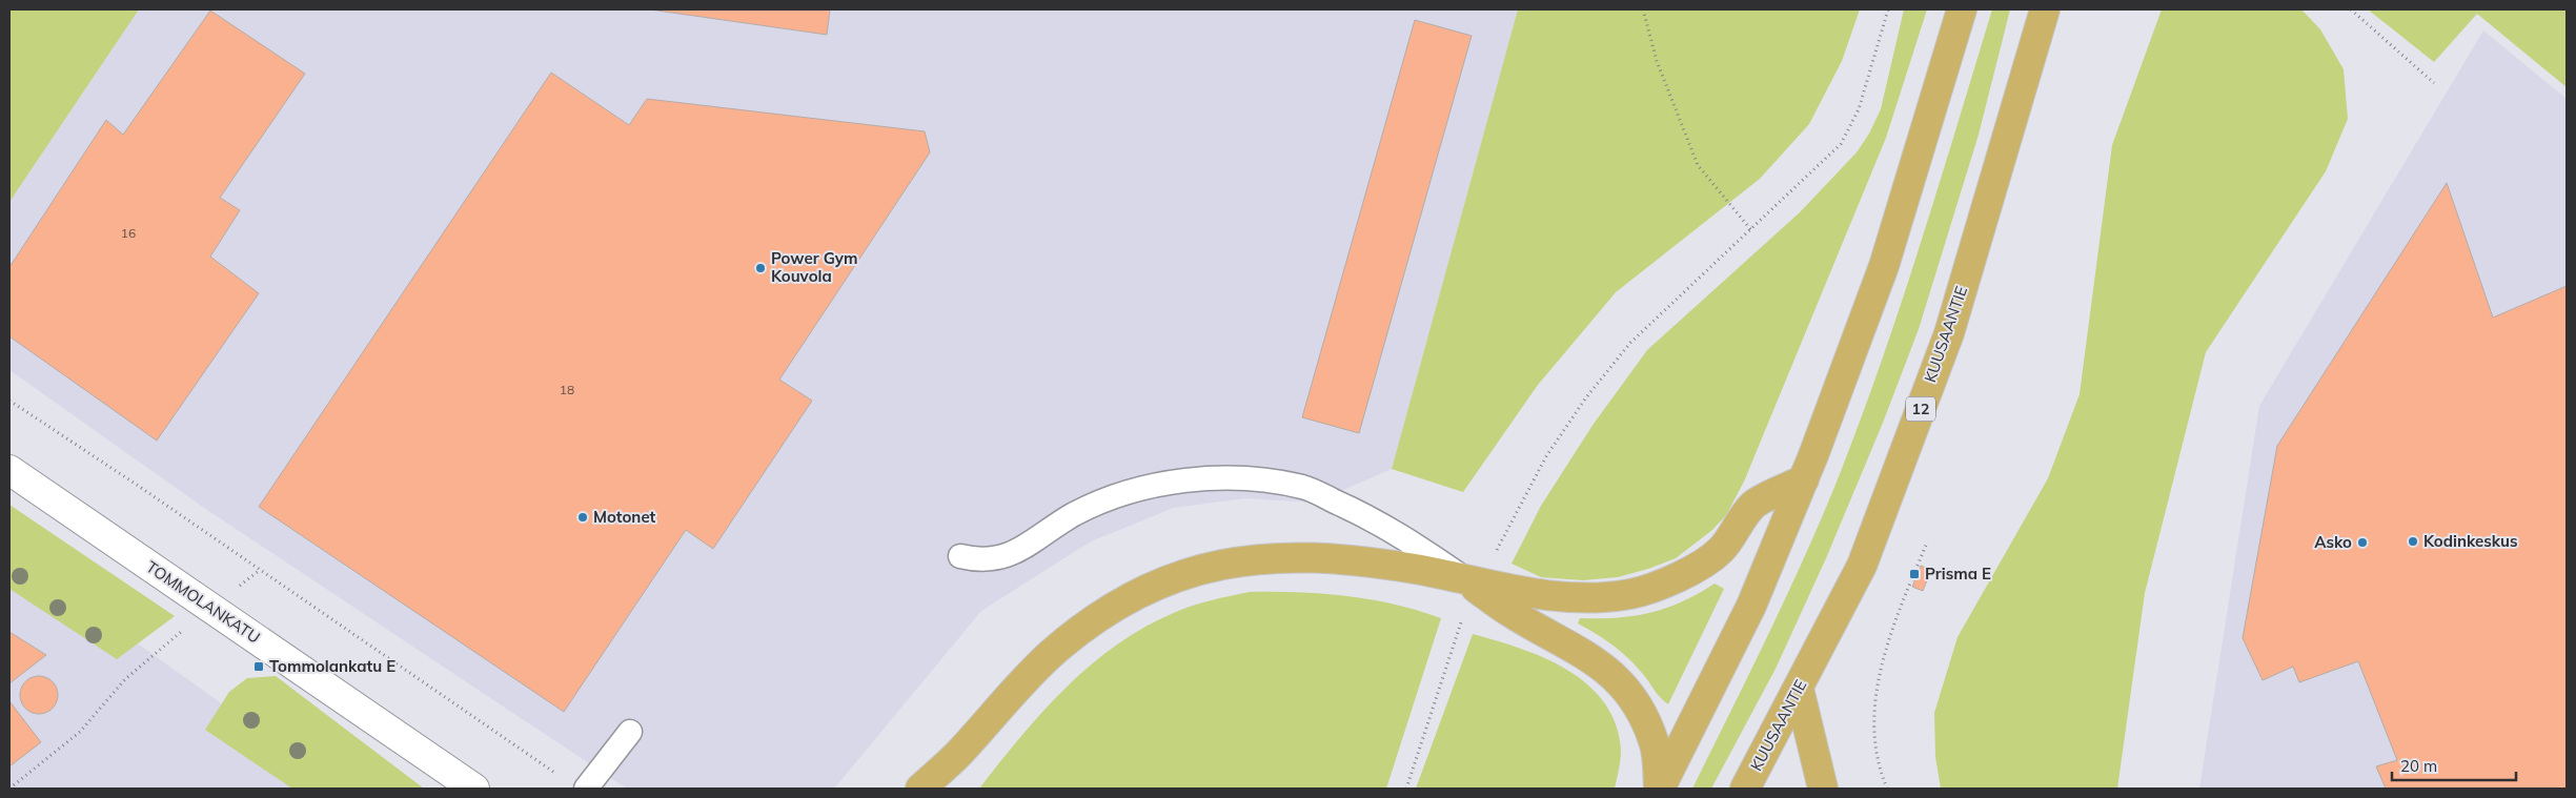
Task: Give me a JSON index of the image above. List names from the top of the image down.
{
  "streets": {
    "main road": ["KUUSAANTIE", "12"],
    "street": ["TOMMOLANKATU"]
  },
  "places": {
    "other": [
      "Power Gym Kouvola",
      "Motonet",
      "Kodinkeskus",
      "Asko"
    ],
    "transit": ["Prisma E", "Tommolankatu E"]
  },
  "house_numbers": ["16", "18"],
  "scale_bar": "20 m"
}
